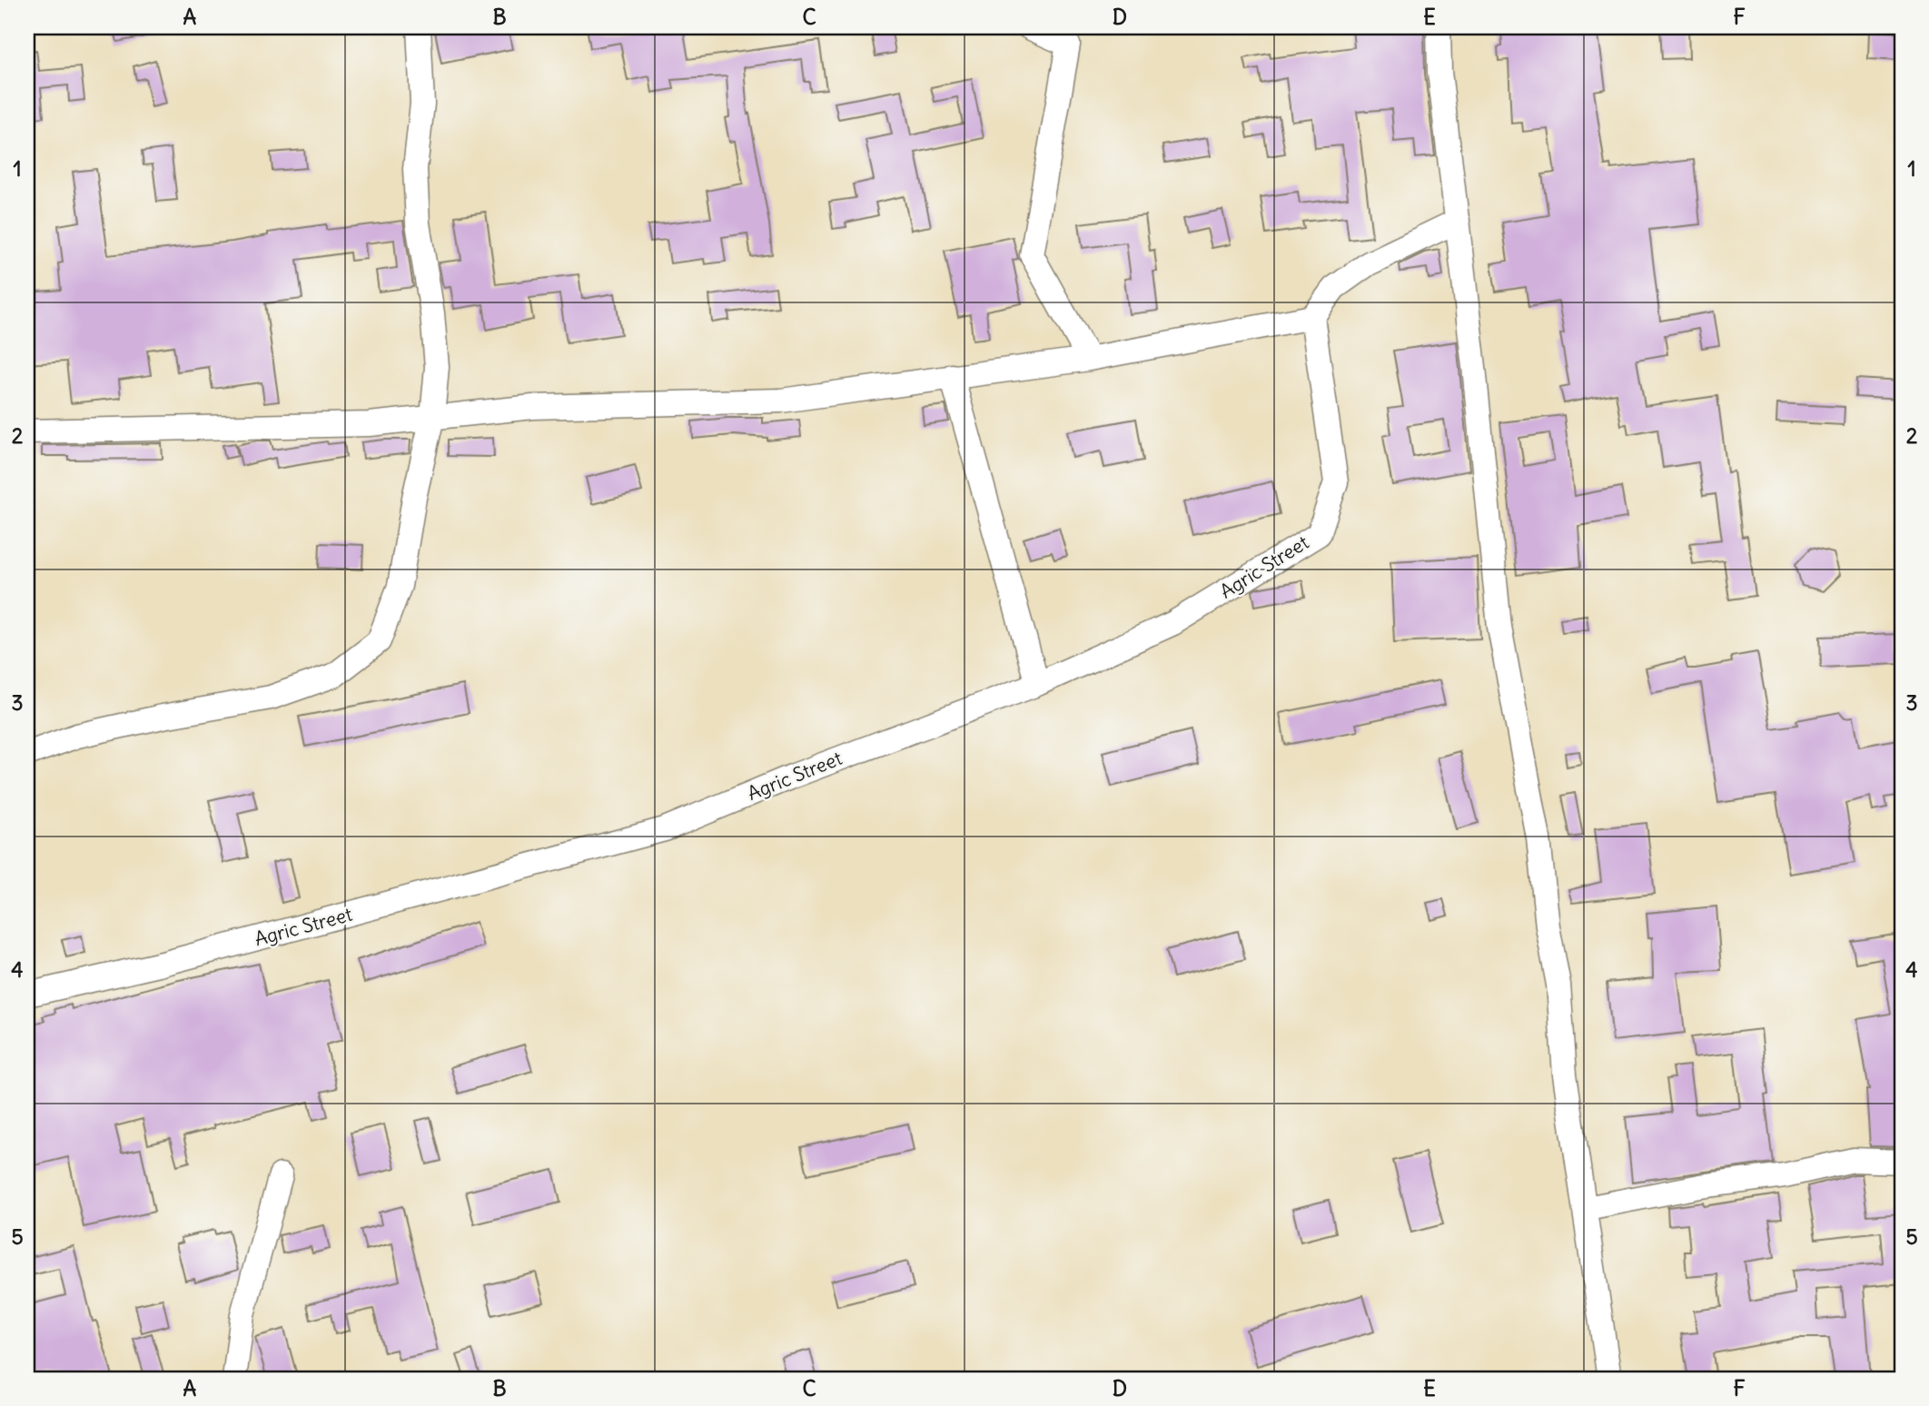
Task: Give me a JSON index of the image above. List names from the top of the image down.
{
  "streets": {
    "street": ["Agric Street"]
  },
  "grid": {
    "columns": [
      "A",
      "B",
      "C",
      "D",
      "E",
      "F"
    ],
    "rows": [
      "1",
      "2",
      "3",
      "4",
      "5"
    ]
  }
}
